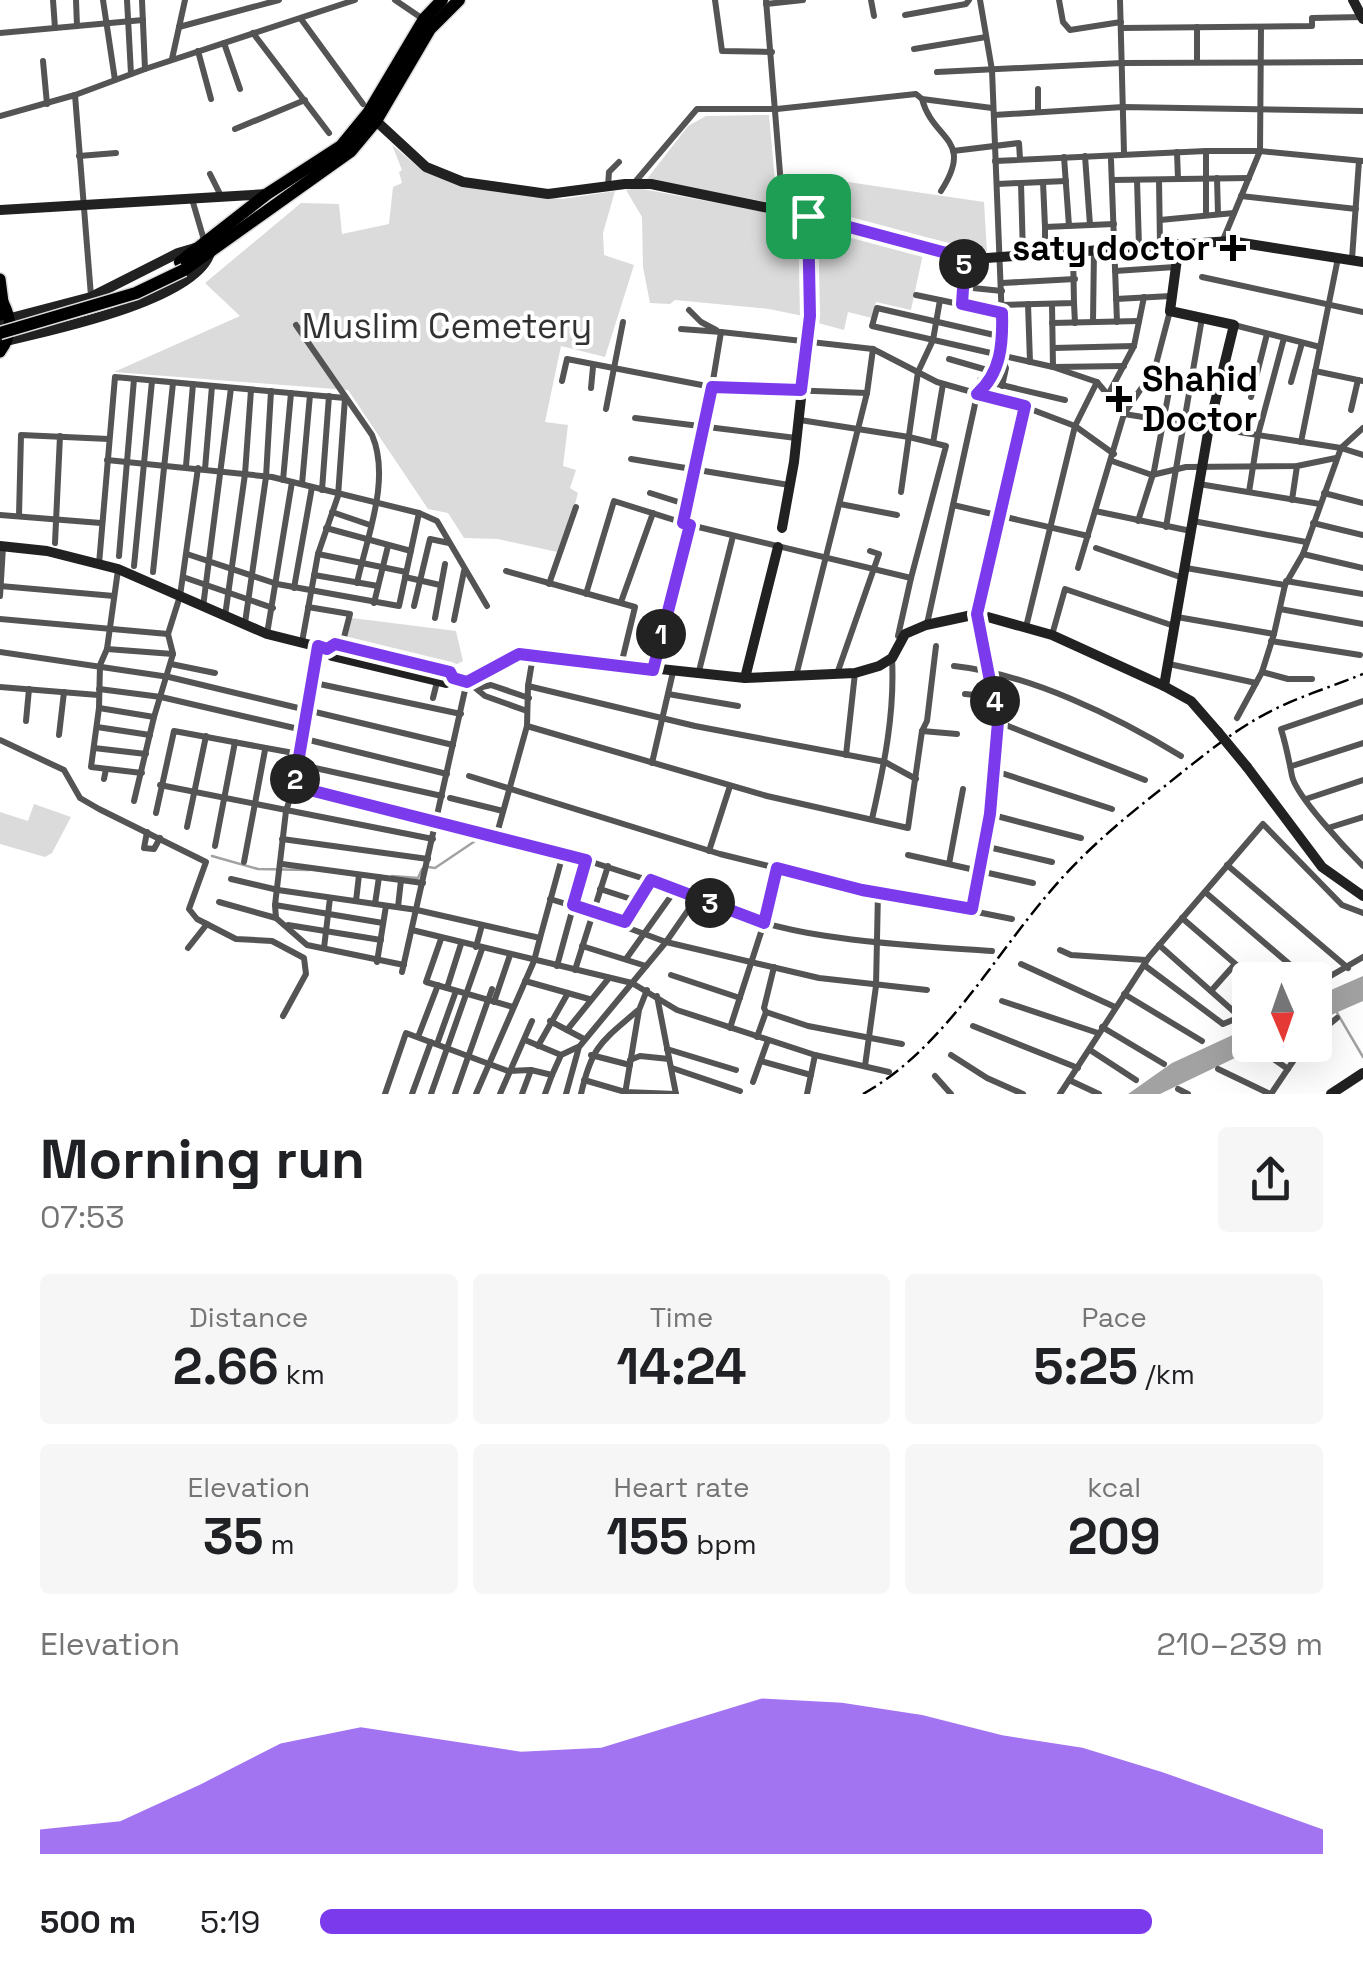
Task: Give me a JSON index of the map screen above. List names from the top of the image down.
{
  "parks": ["Muslim Cemetery"],
  "places": {
    "health": ["saty doctor", "Shahid Doctor"]
  },
  "north": "bottom",
  "page": {
    "pins": [
      "5",
      "1",
      "4",
      "2",
      "3"
    ],
    "heading": ["Morning run", "07:53"],
    "stats": [
      ["Distance", "2.66 km"],
      ["Time", "14:24"],
      ["Pace", "5:25 /km"],
      ["Elevation", "35 m"],
      ["Heart rate", "155 bpm"],
      ["kcal", "209"]
    ],
    "chart": ["Elevation", "210–239 m"],
    "list": [
      {
        "name": "500 m",
        "note": "5:19"
      }
    ]
  }
}
